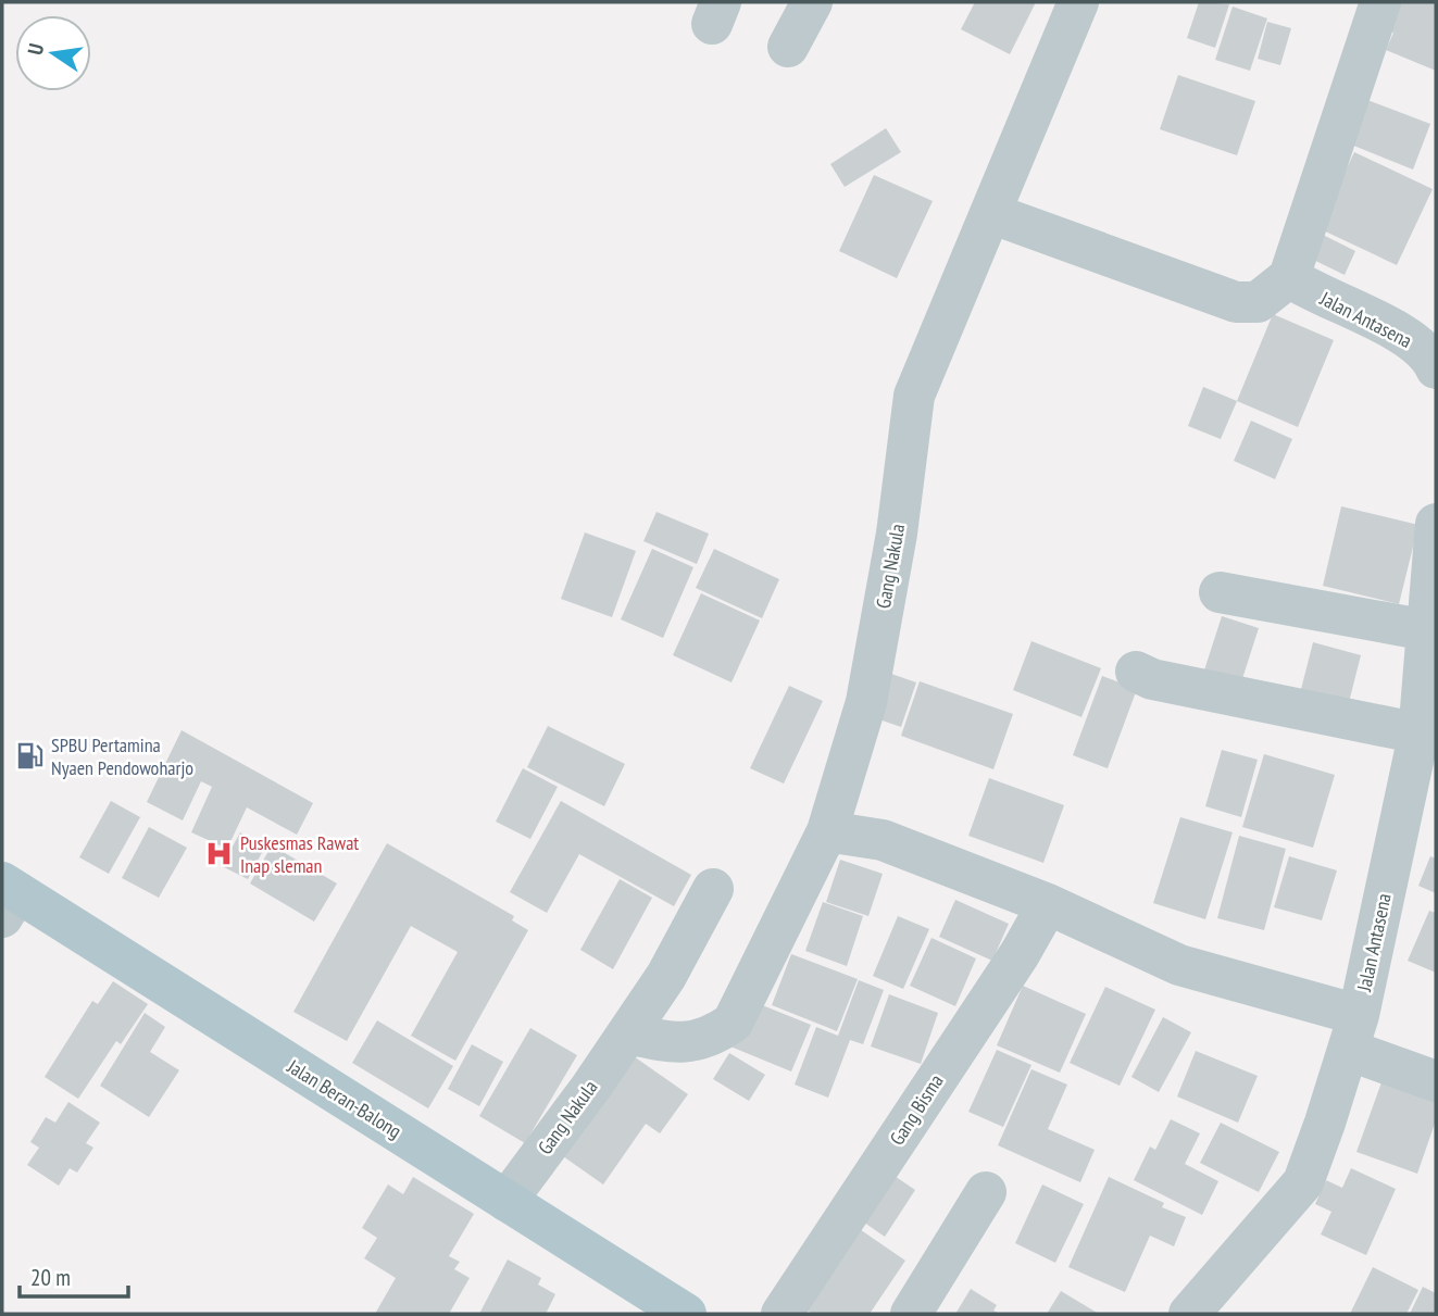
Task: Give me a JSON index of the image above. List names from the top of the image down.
{
  "streets": {
    "main road": ["Jalan Beran-Balong"],
    "street": ["Jalan Antasena", "Gang Nakula", "Gang Bisma"]
  },
  "crossings": [
    ["Gang Nakula", "Jalan Beran-Balong"]
  ],
  "places": {
    "fuel station": ["SPBU Pertamina Nyaen Pendowoharjo"],
    "hospital": ["Puskesmas Rawat Inap sleman"]
  },
  "scale_bar": "20 m",
  "north": "left"
}
